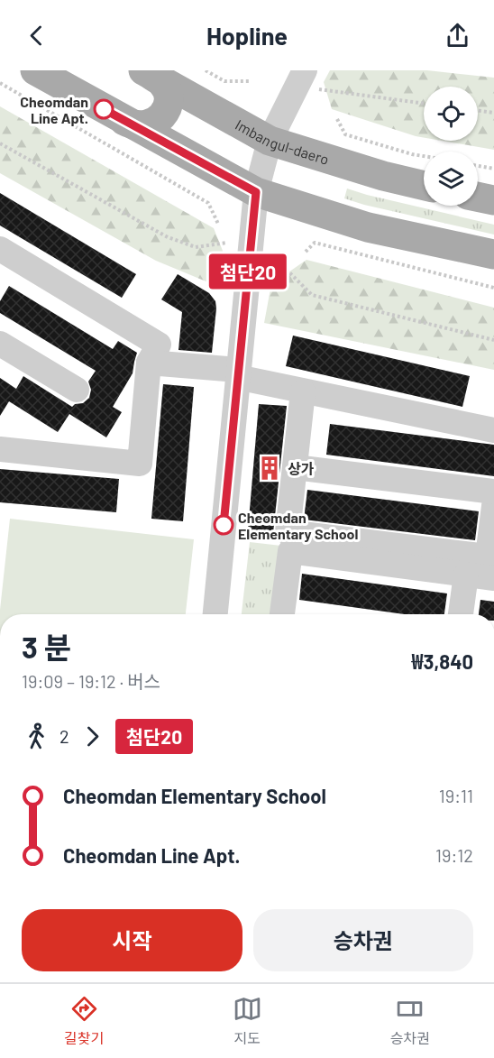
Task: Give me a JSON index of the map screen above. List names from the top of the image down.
{
  "streets": {
    "main road": ["Imbangul-daero"]
  },
  "places": {
    "other": ["Cheomdan Line Apt.", "Cheomdan Elementary School"],
    "building": ["상가"]
  },
  "lines": ["bus line 첨단20"],
  "page": {
    "header": "Hopline",
    "on_map": "첨단20",
    "heading": ["3 분", "19:09 – 19:12 · 버스", "₩3,840"],
    "legs": ["2", "첨단20"],
    "list": [
      {
        "name": "Cheomdan Elementary School",
        "value": "19:11"
      },
      {
        "name": "Cheomdan Line Apt.",
        "value": "19:12"
      }
    ],
    "buttons": ["시작", "승차권"],
    "tabs": ["길찾기", "지도", "승차권"]
  }
}
